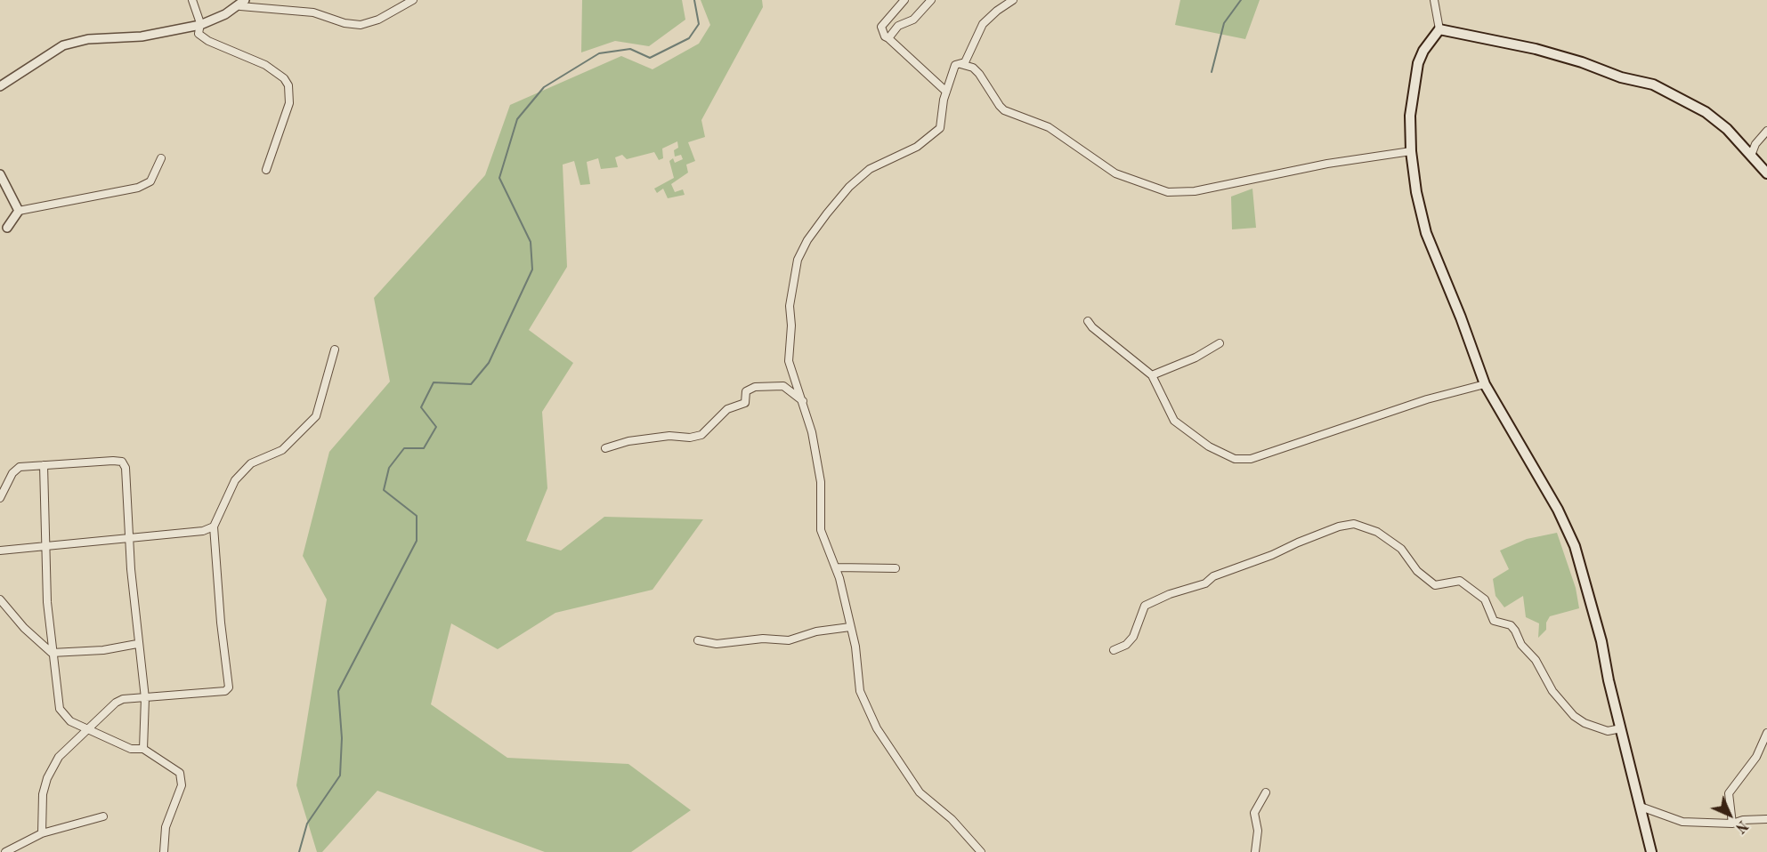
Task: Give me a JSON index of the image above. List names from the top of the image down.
{
  "north": "bottom right"
}
